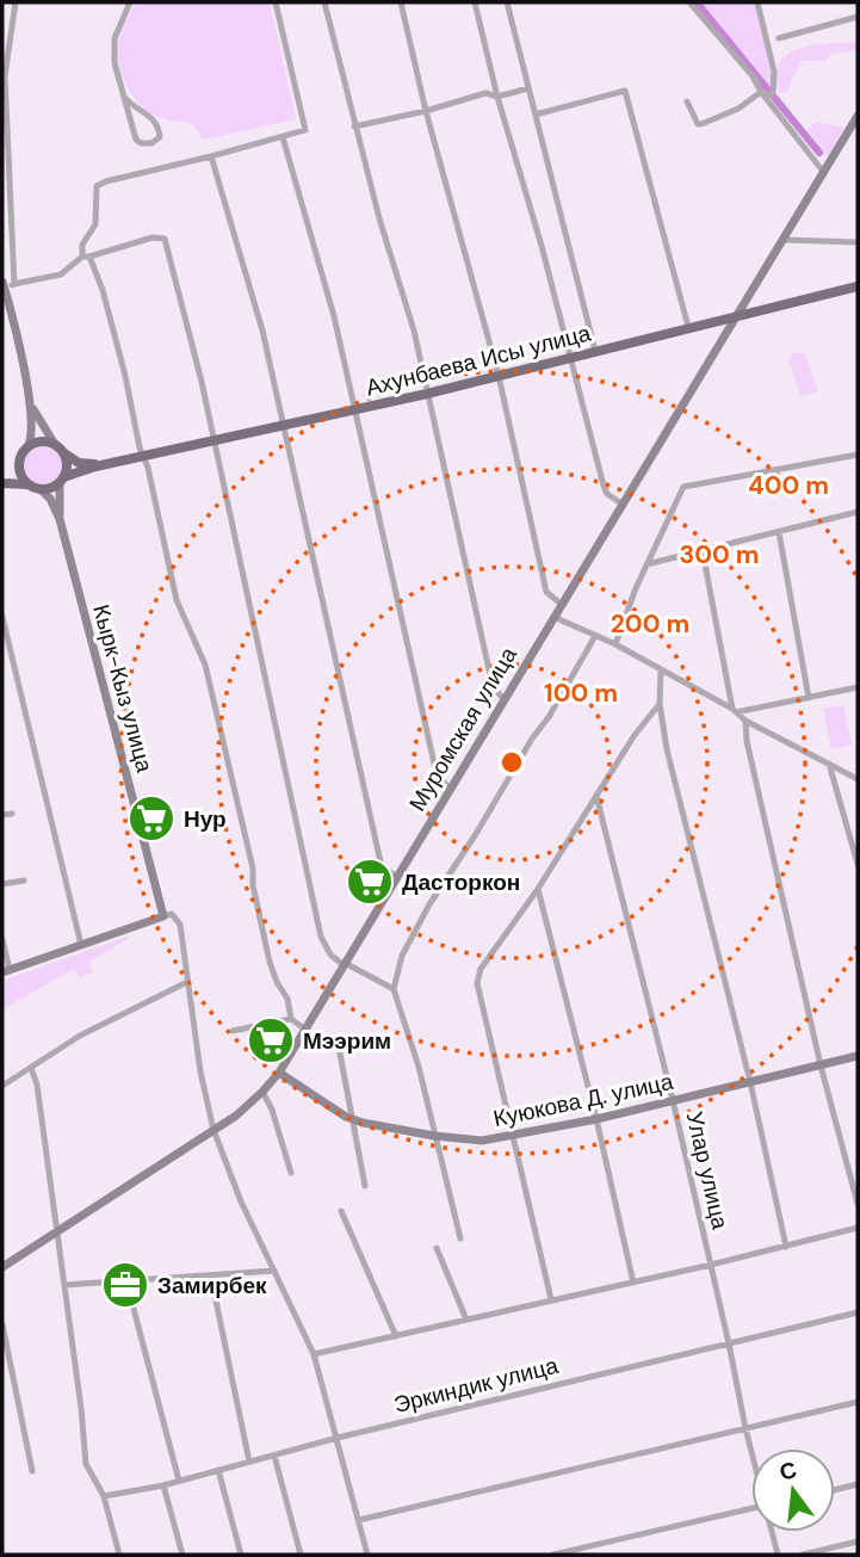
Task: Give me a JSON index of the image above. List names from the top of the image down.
{
  "streets": {
    "main road": ["Ахунбаева Исы улица"],
    "street": [
      "Кырк-Кыз улица",
      "Муромская улица",
      "Куюкова Д. улица",
      "Улар улица",
      "Эркиндик улица"
    ]
  },
  "crossings": [
    ["Ахунбаева Исы улица", "Кырк-Кыз улица"],
    ["Ахунбаева Исы улица", "Муромская улица"],
    ["Муромская улица", "Куюкова Д. улица"],
    ["Куюкова Д. улица", "Улар улица"],
    ["Улар улица", "Эркиндик улица"]
  ],
  "places": {
    "supermarket": ["Нур", "Дасторкон", "Мээрим"],
    "office": ["Замирбек"]
  },
  "north": "top",
  "rings": [
    "400 m",
    "300 m",
    "200 m",
    "100 m"
  ]
}
